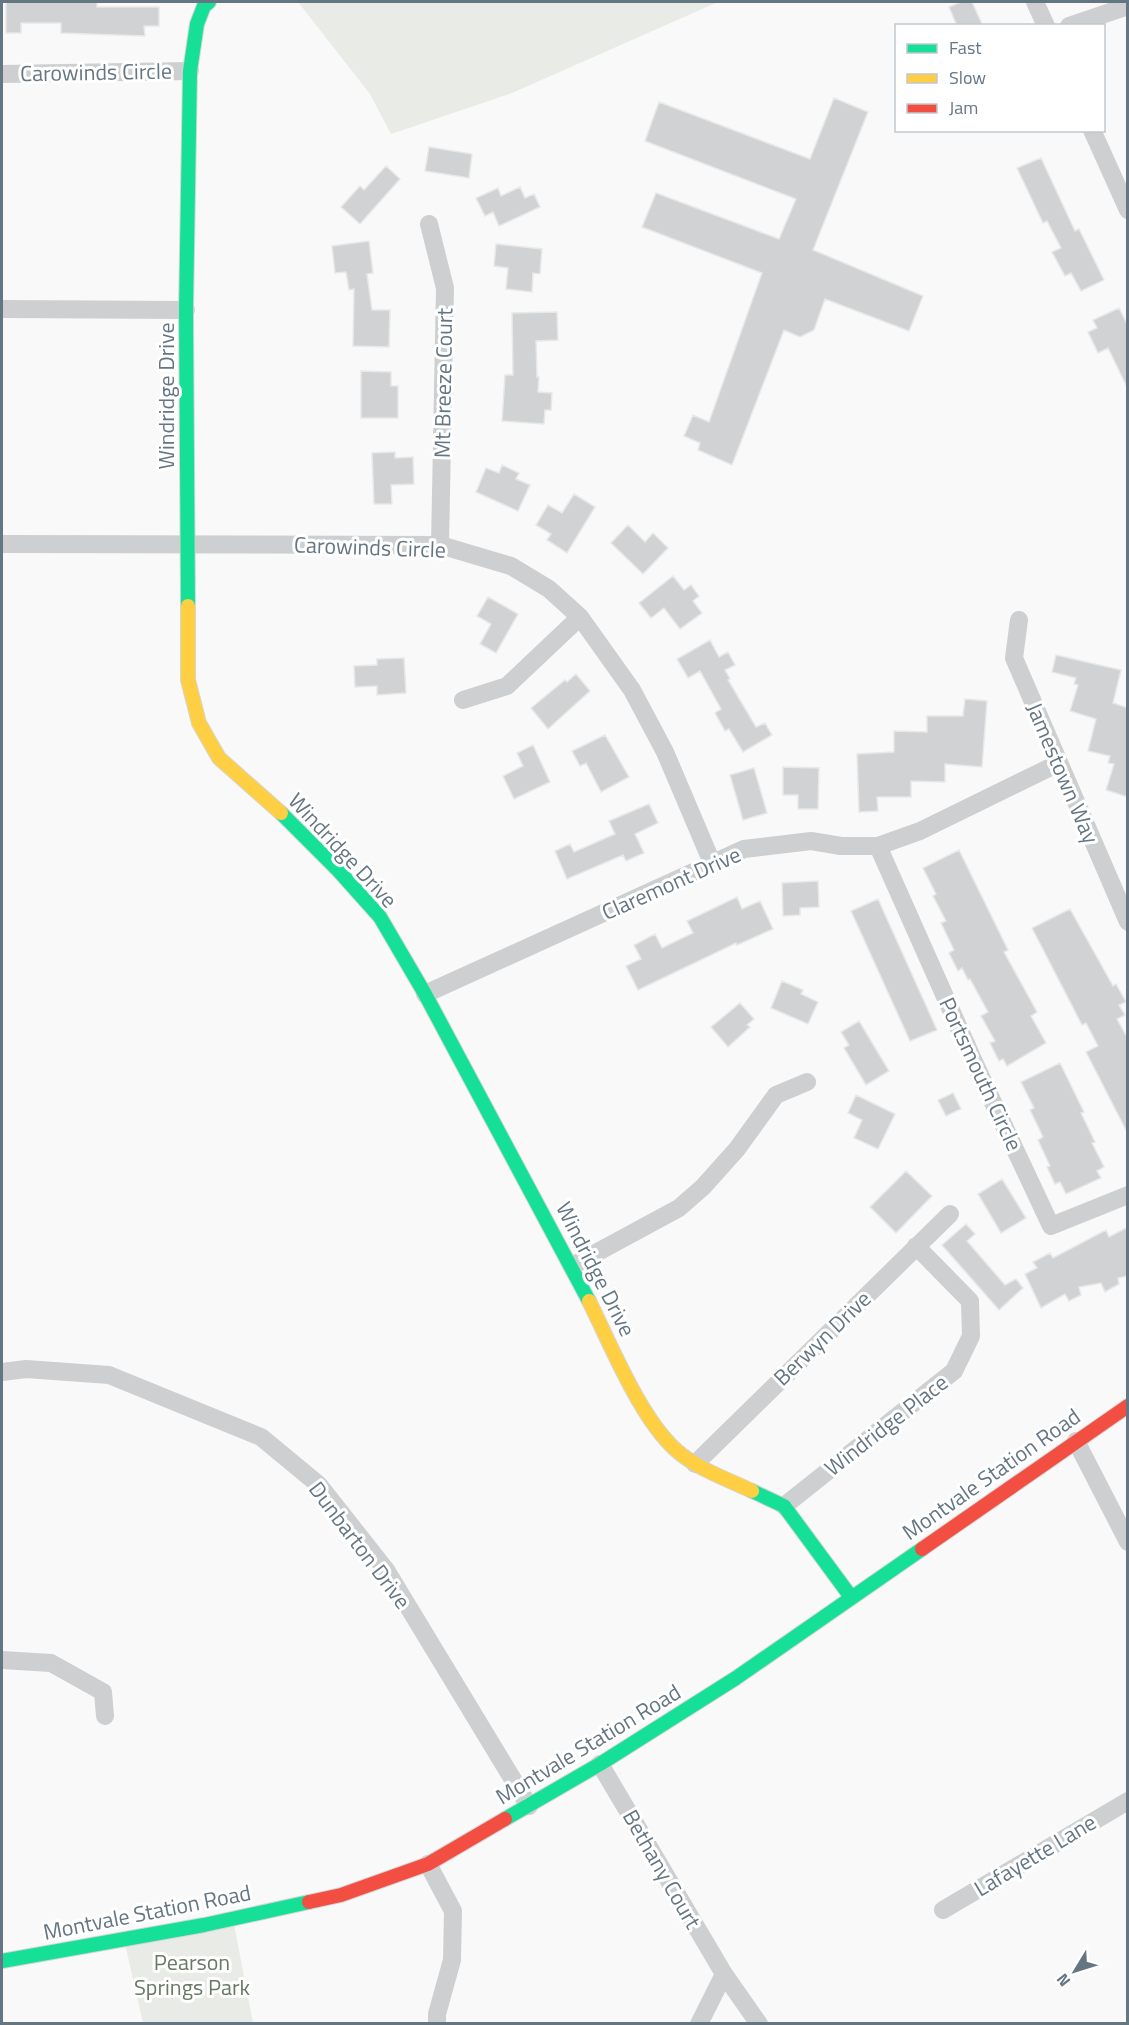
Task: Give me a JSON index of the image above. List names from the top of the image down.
{
  "streets": {
    "street": [
      "Carowinds Circle",
      "Mt Breeze Court",
      "Windridge Drive",
      "Jamestown Way",
      "Claremont Drive",
      "Portsmouth Circle",
      "Berwyn Drive",
      "Windridge Place",
      "Montvale Station Road",
      "Dunbarton Drive",
      "Lafayette Lane",
      "Bethany Court"
    ]
  },
  "crossings": [
    ["Carowinds Circle", "Mt Breeze Court"],
    ["Carowinds Circle", "Windridge Drive"],
    ["Carowinds Circle", "Claremont Drive"],
    ["Windridge Drive", "Claremont Drive"],
    ["Windridge Drive", "Berwyn Drive"],
    ["Windridge Drive", "Windridge Place"],
    ["Windridge Drive", "Montvale Station Road"],
    ["Jamestown Way", "Claremont Drive"],
    ["Claremont Drive", "Portsmouth Circle"],
    ["Berwyn Drive", "Windridge Place"],
    ["Montvale Station Road", "Dunbarton Drive"],
    ["Montvale Station Road", "Bethany Court"]
  ],
  "parks": ["Pearson Springs Park"],
  "legend": ["Fast", "Slow", "Jam"],
  "north": "bottom left"
}
